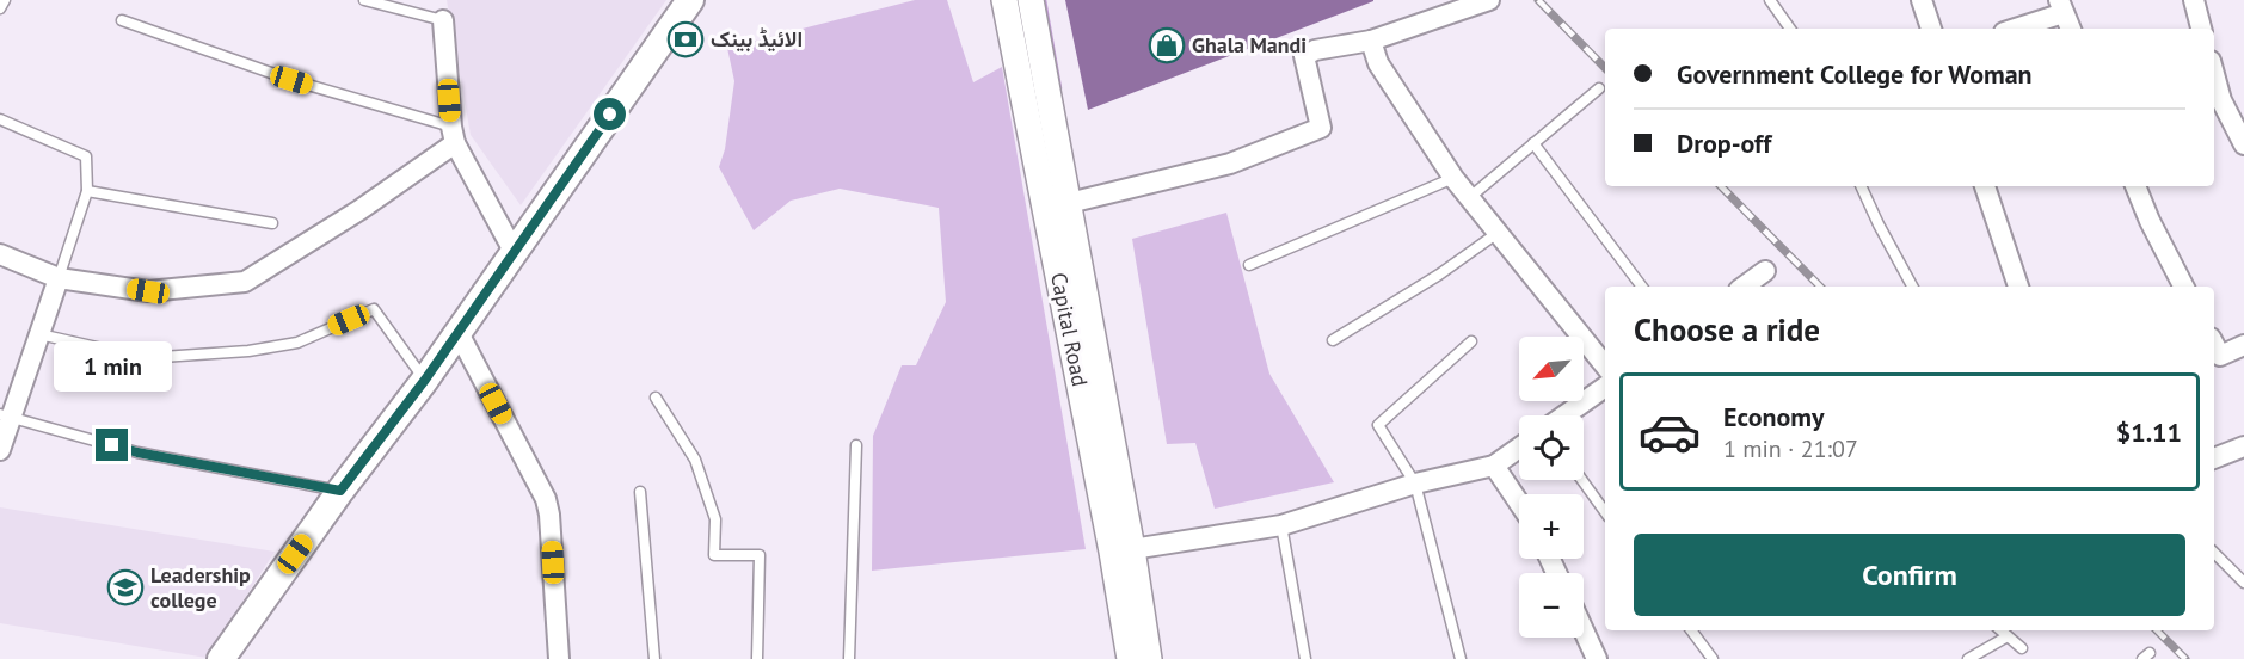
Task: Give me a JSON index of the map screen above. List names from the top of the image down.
{
  "streets": {
    "street": ["Capital Road"]
  },
  "places": {
    "bank": ["الائیڈ بینک"],
    "shop": ["Ghala Mandi"],
    "school or university": ["Leadership college"]
  },
  "north": "bottom left",
  "page": {
    "banner": ["Government College for Woman", "Drop-off"],
    "heading": "Choose a ride",
    "map_buttons": ["+", "−"],
    "bubble": "1 min",
    "list": [
      {
        "name": "Economy",
        "note": "1 min · 21:07",
        "value": "$1.11"
      }
    ],
    "buttons": "Confirm"
  }
}
